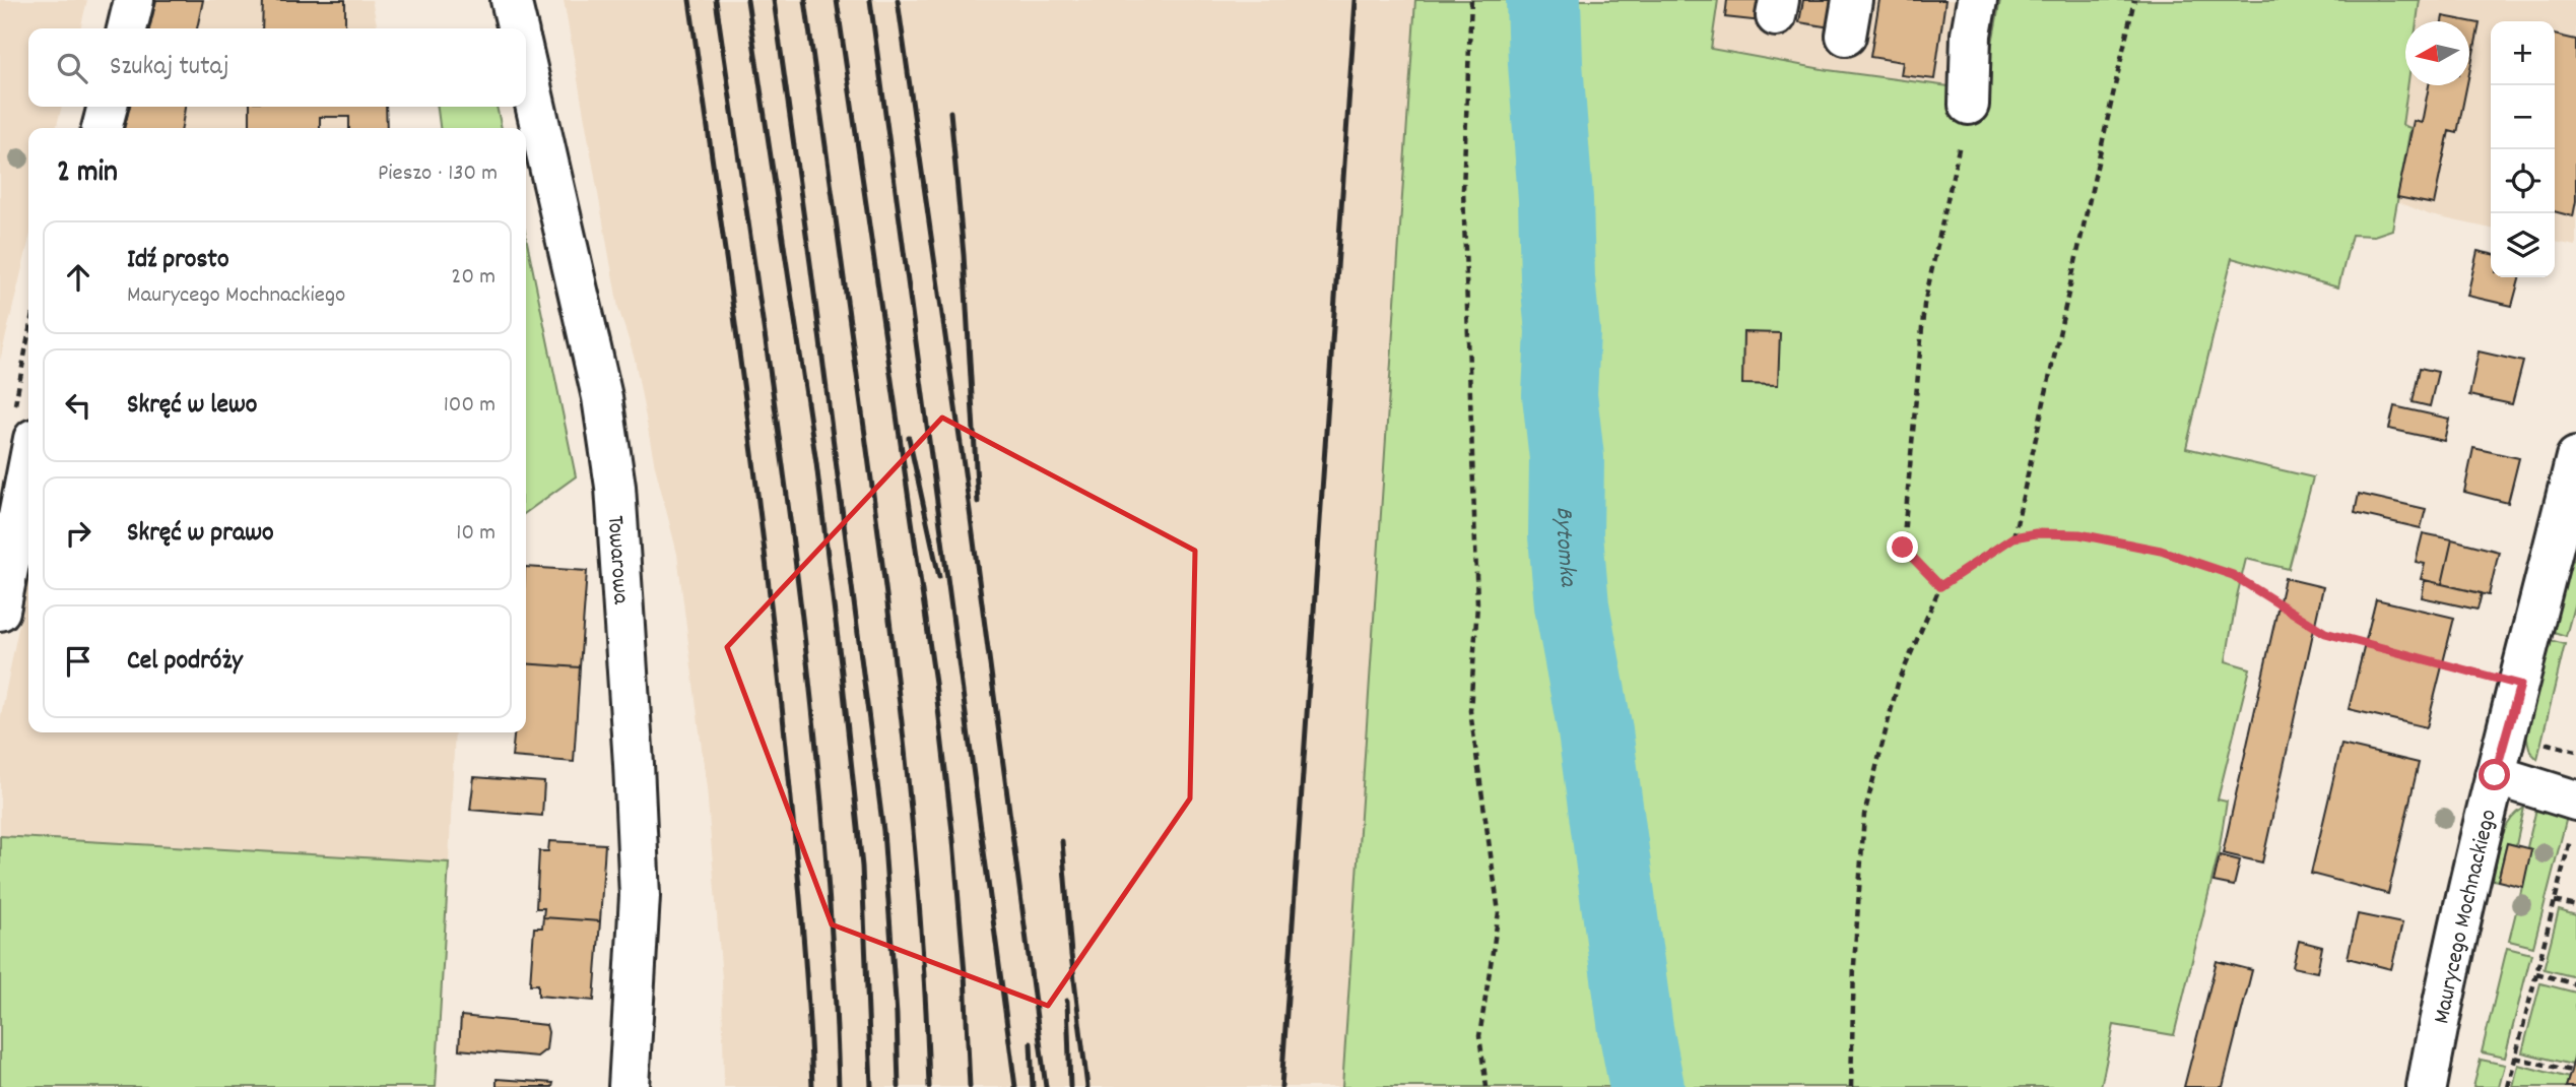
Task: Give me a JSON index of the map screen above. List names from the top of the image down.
{
  "streets": {
    "street": ["Towarowa", "Maurycego Mochnackiego"]
  },
  "water": ["Bytomka"],
  "north": "left",
  "page": {
    "map_buttons": ["+", "−"],
    "search": "Szukaj tutaj",
    "heading": ["2 min", "Pieszo · 130 m"],
    "list": [
      ["Idź prosto", "Maurycego Mochnackiego", "20 m"],
      ["Skręć w lewo", "100 m"],
      ["Skręć w prawo", "10 m"],
      "Cel podróży"
    ]
  }
}
